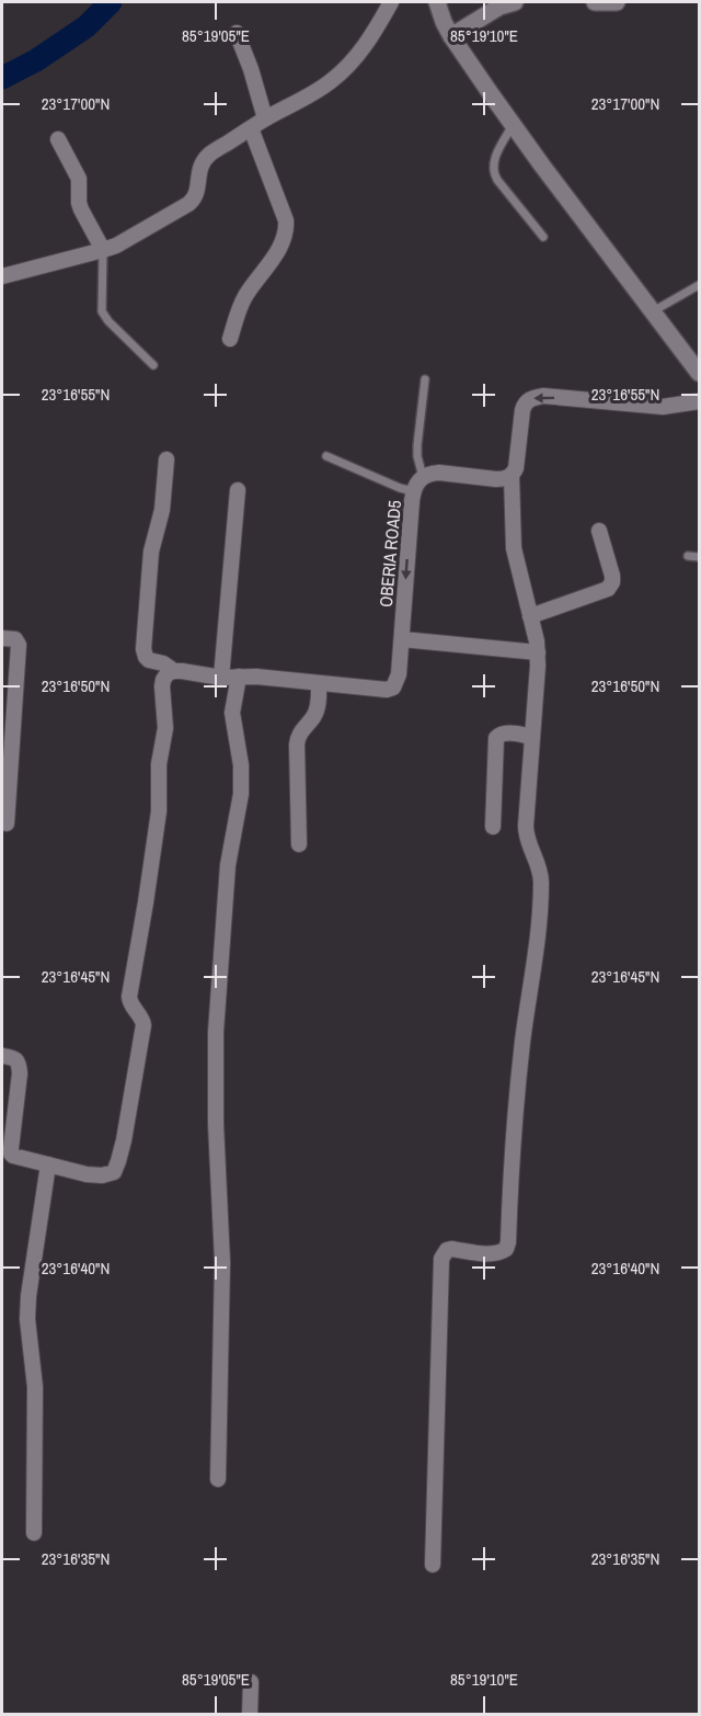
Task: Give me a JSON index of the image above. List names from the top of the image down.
{
  "streets": {
    "street": ["OBERIA ROAD5"]
  },
  "coordinates": [
    "85°19'05\"E",
    "85°19'10\"E",
    "23°17'00\"N",
    "23°16'55\"N",
    "23°16'50\"N",
    "23°16'45\"N",
    "23°16'40\"N",
    "23°16'35\"N"
  ]
}
